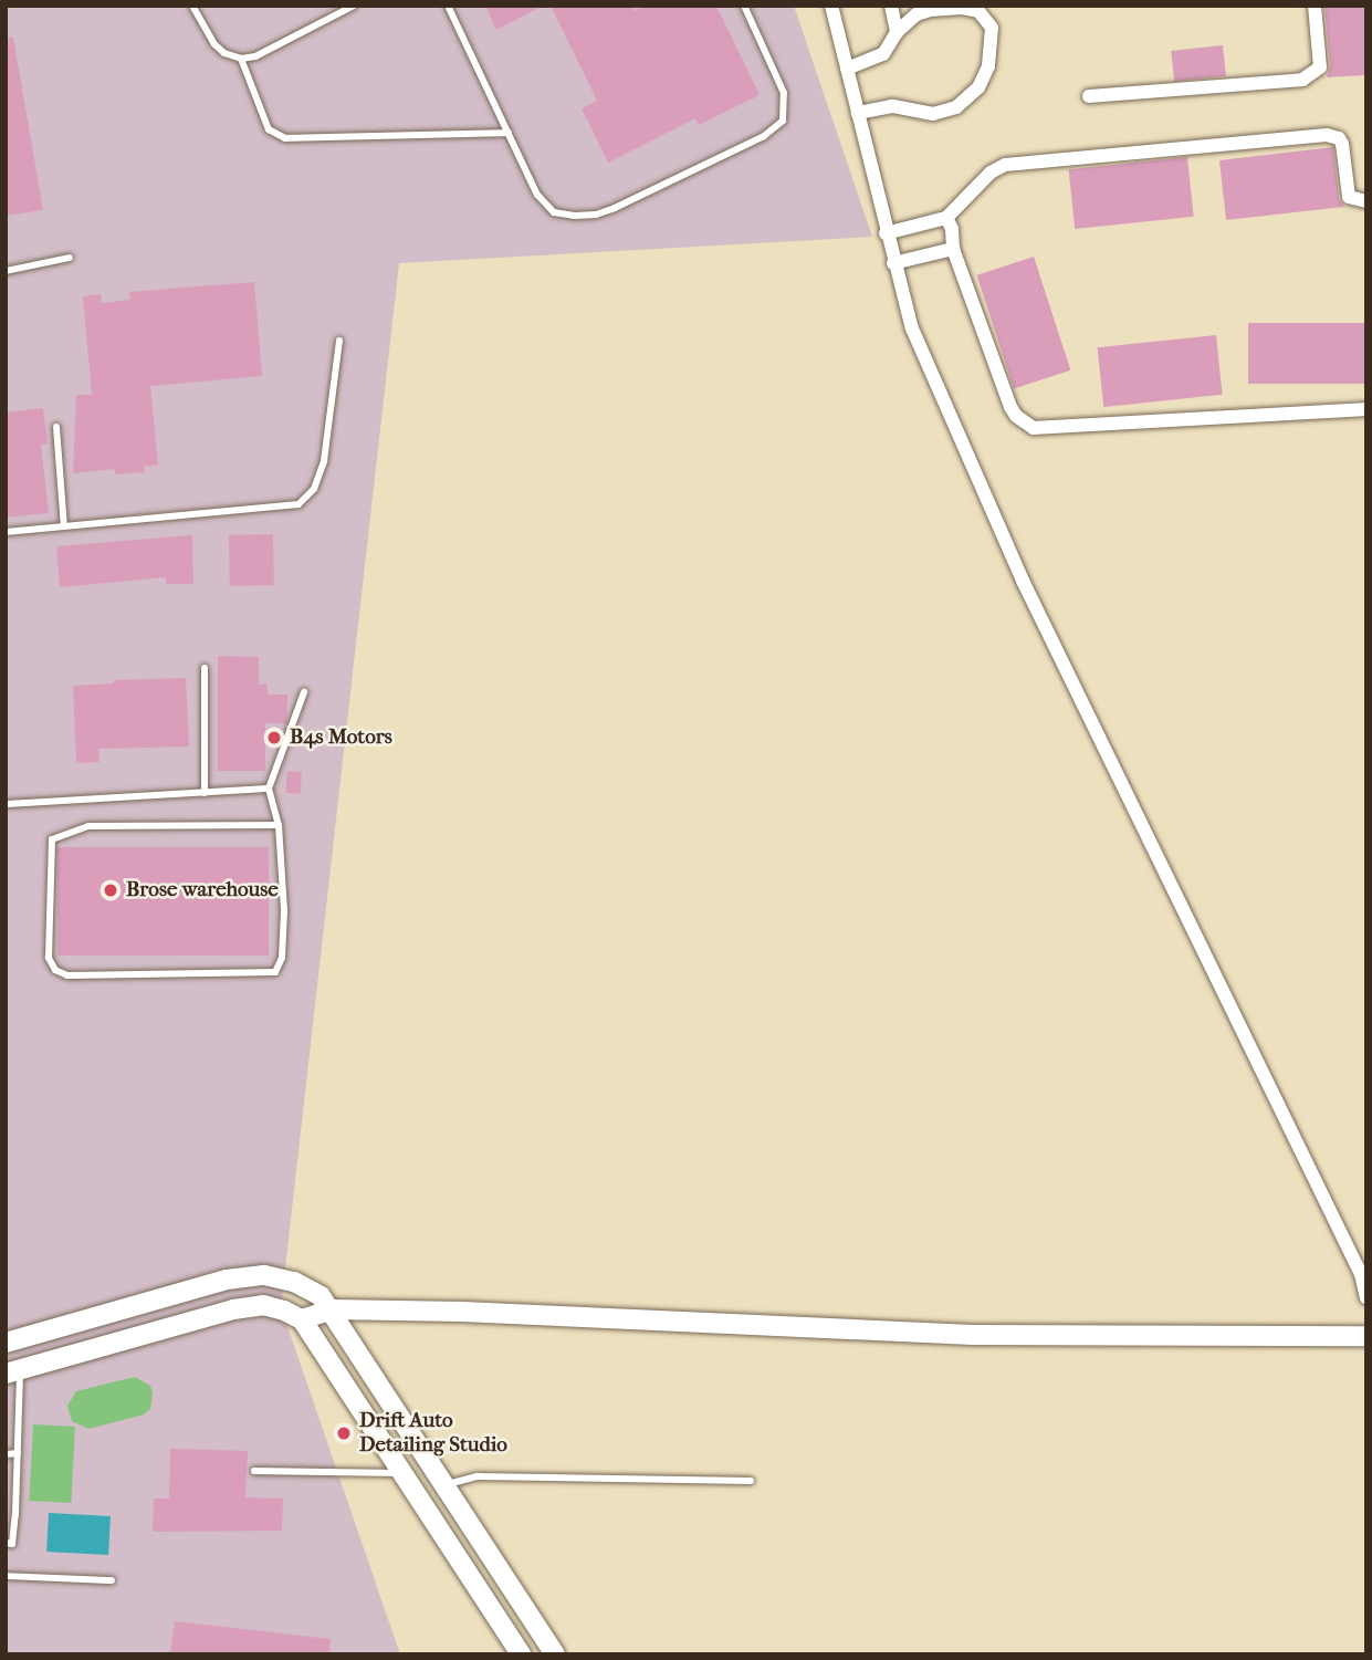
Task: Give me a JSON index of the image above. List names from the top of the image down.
{
  "places": ["B4s Motors", "Brose warehouse", "Drift Auto Detailing Studio"]
}
